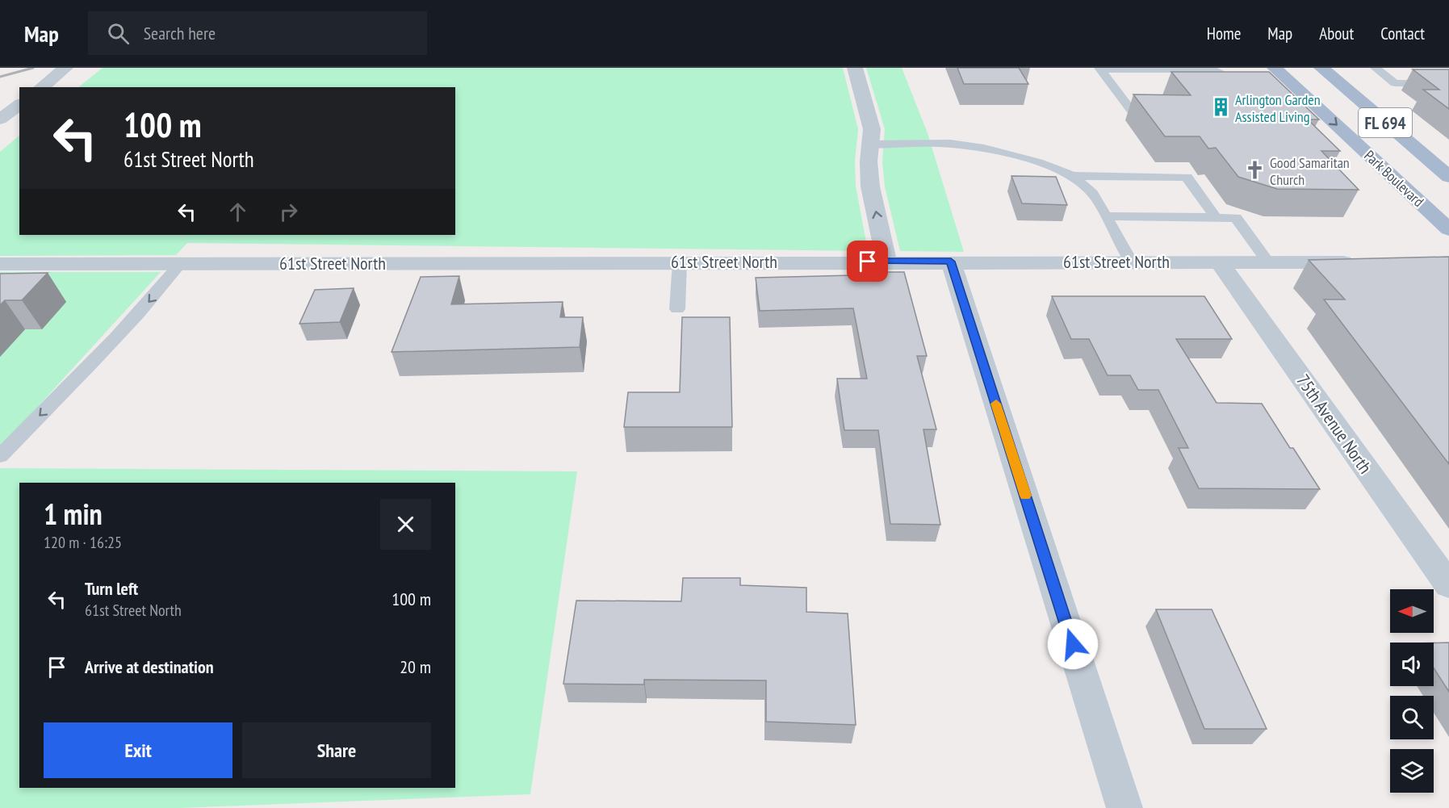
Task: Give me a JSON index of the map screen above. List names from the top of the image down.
{
  "streets": {
    "main road": ["FL 694", "Park Boulevard"],
    "street": ["61st Street North", "75th Avenue North"]
  },
  "crossings": [
    ["61st Street North", "75th Avenue North"]
  ],
  "places": {
    "building": ["Arlington Garden Assisted Living"],
    "church": ["Good Samaritan Church"]
  },
  "north": "left",
  "page": {
    "header": "Map",
    "search": "Search here",
    "nav": [
      "Home",
      "Map",
      "About",
      "Contact"
    ],
    "turn": ["100 m", "61st Street North"],
    "heading": ["1 min", "120 m · 16:25"],
    "list": [
      {
        "name": "Turn left",
        "note": "61st Street North",
        "value": "100 m"
      },
      {
        "name": "Arrive at destination",
        "value": "20 m"
      }
    ],
    "buttons": ["Exit", "Share"]
  }
}
